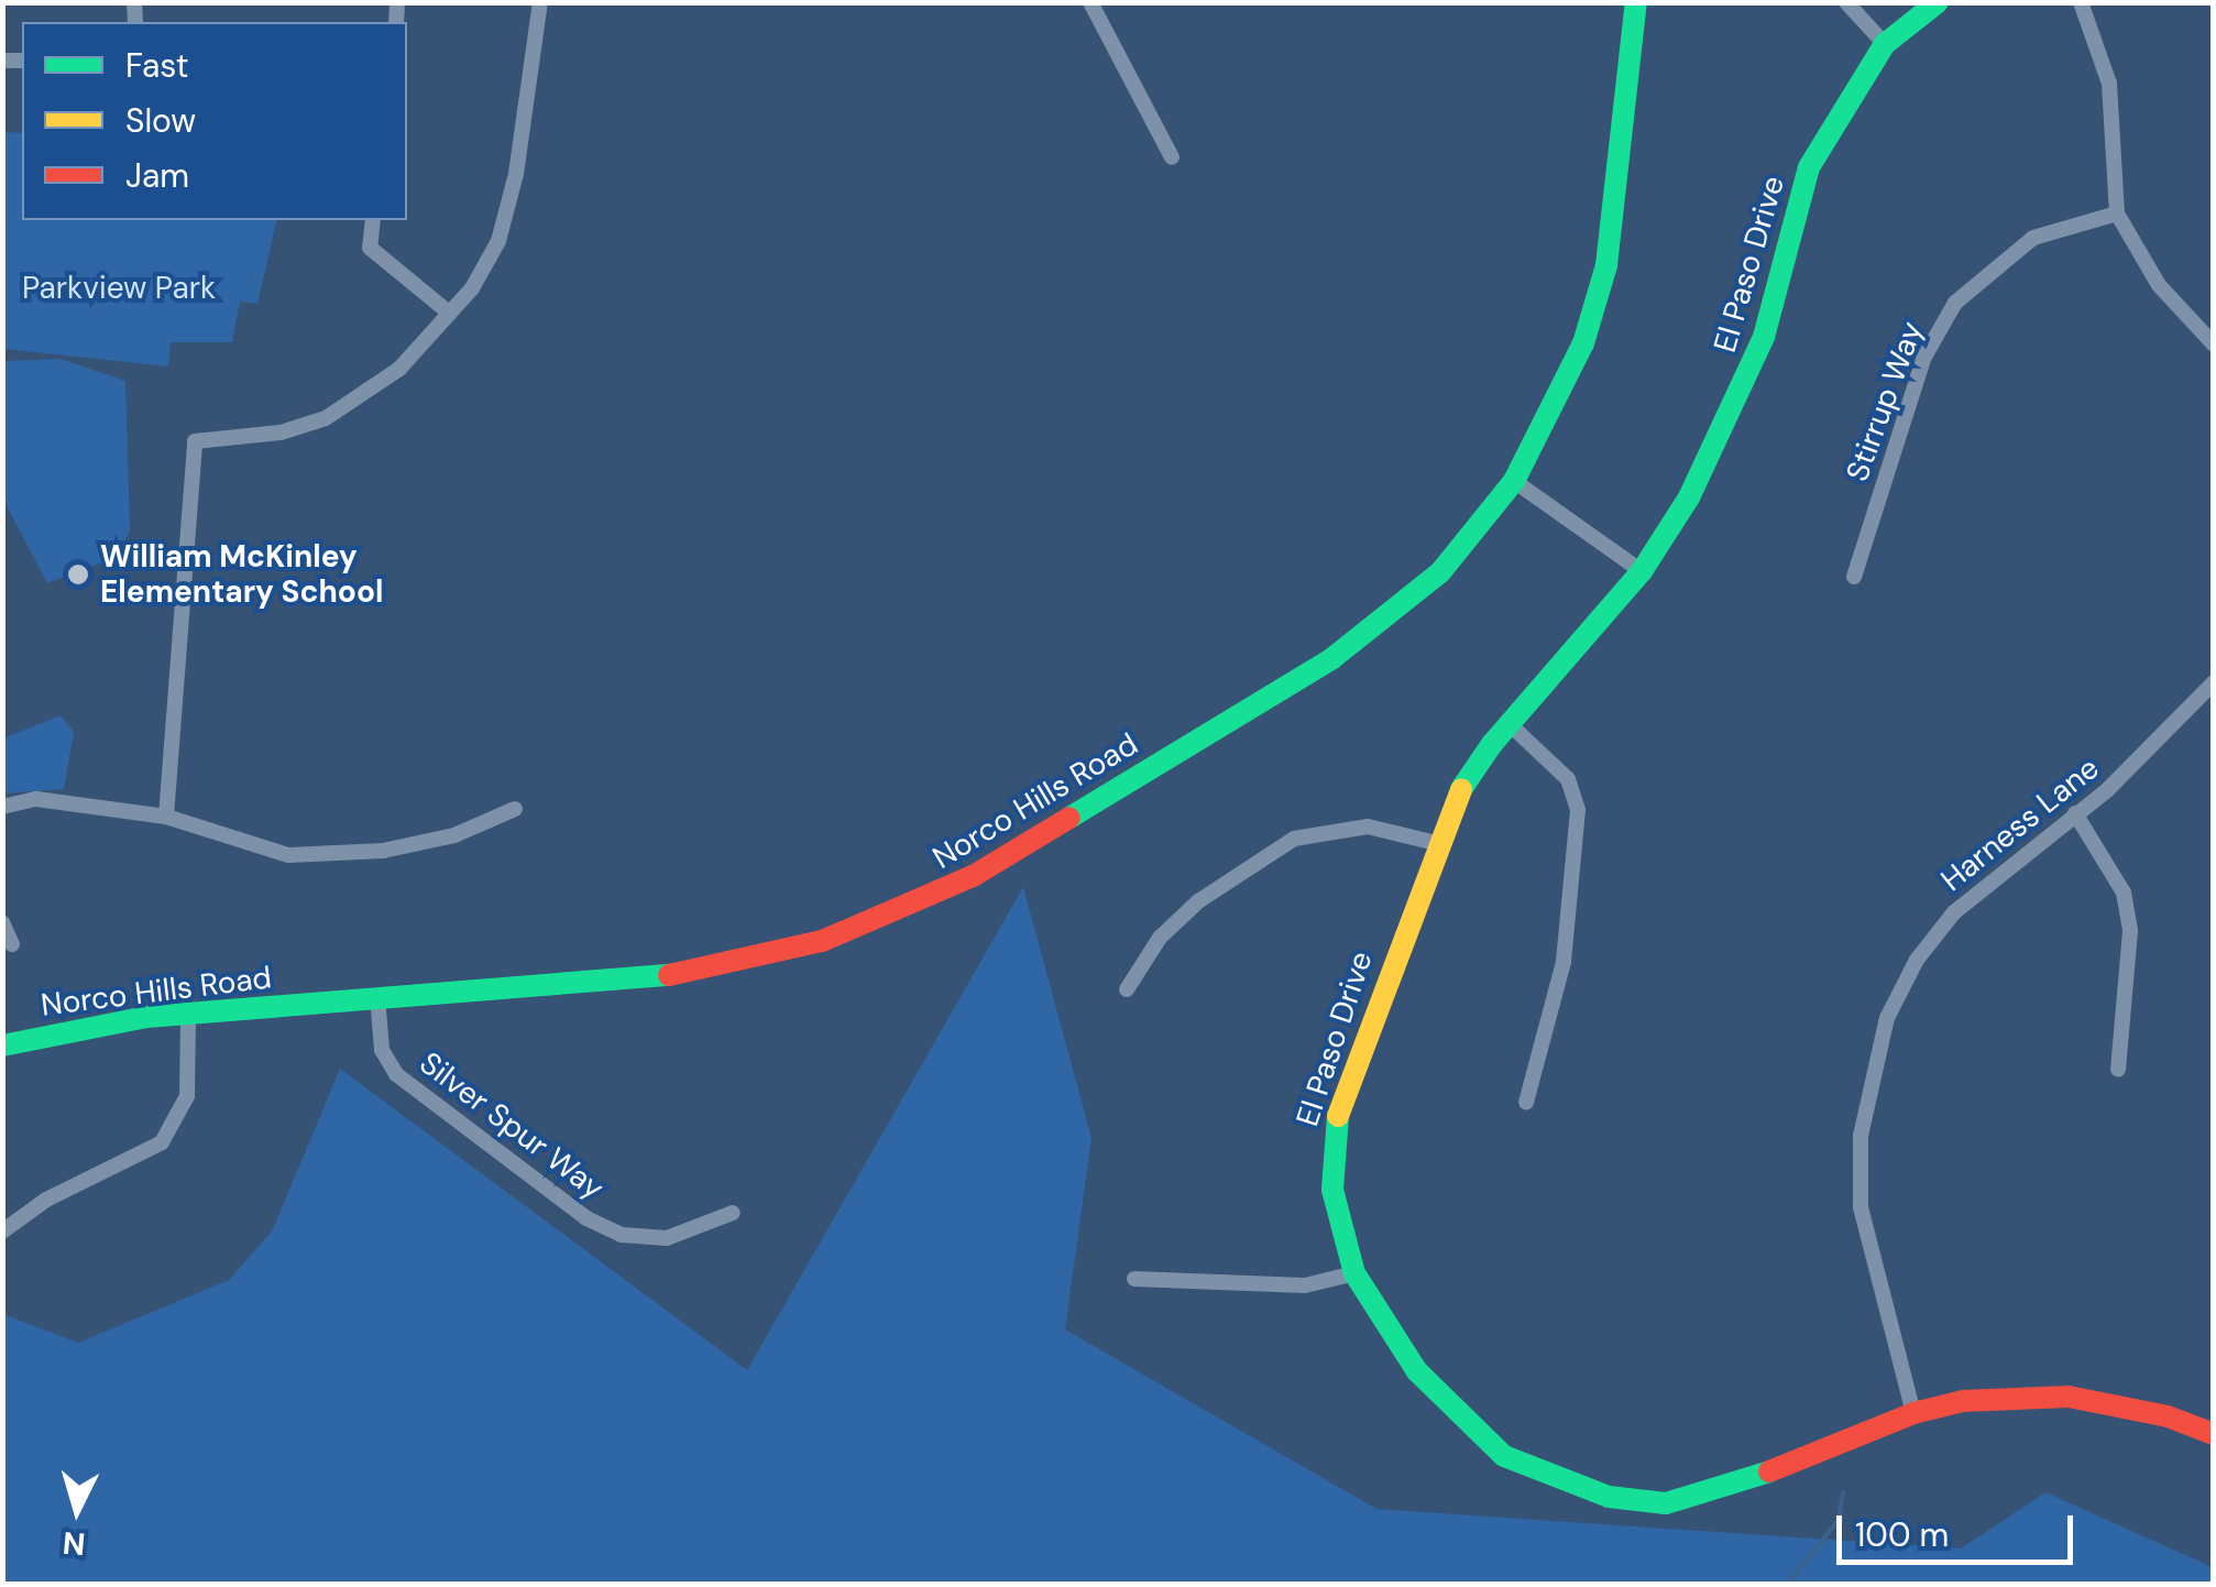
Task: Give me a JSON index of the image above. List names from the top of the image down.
{
  "streets": {
    "street": [
      "El Paso Drive",
      "Stirrup Way",
      "Norco Hills Road",
      "Harness Lane",
      "Silver Spur Way"
    ]
  },
  "crossings": [
    ["El Paso Drive", "Harness Lane"],
    ["Norco Hills Road", "Silver Spur Way"]
  ],
  "parks": ["Parkview Park"],
  "places": ["William McKinley Elementary School"],
  "legend": ["Fast", "Slow", "Jam"],
  "scale_bar": "100 m",
  "north": "bottom"
}
